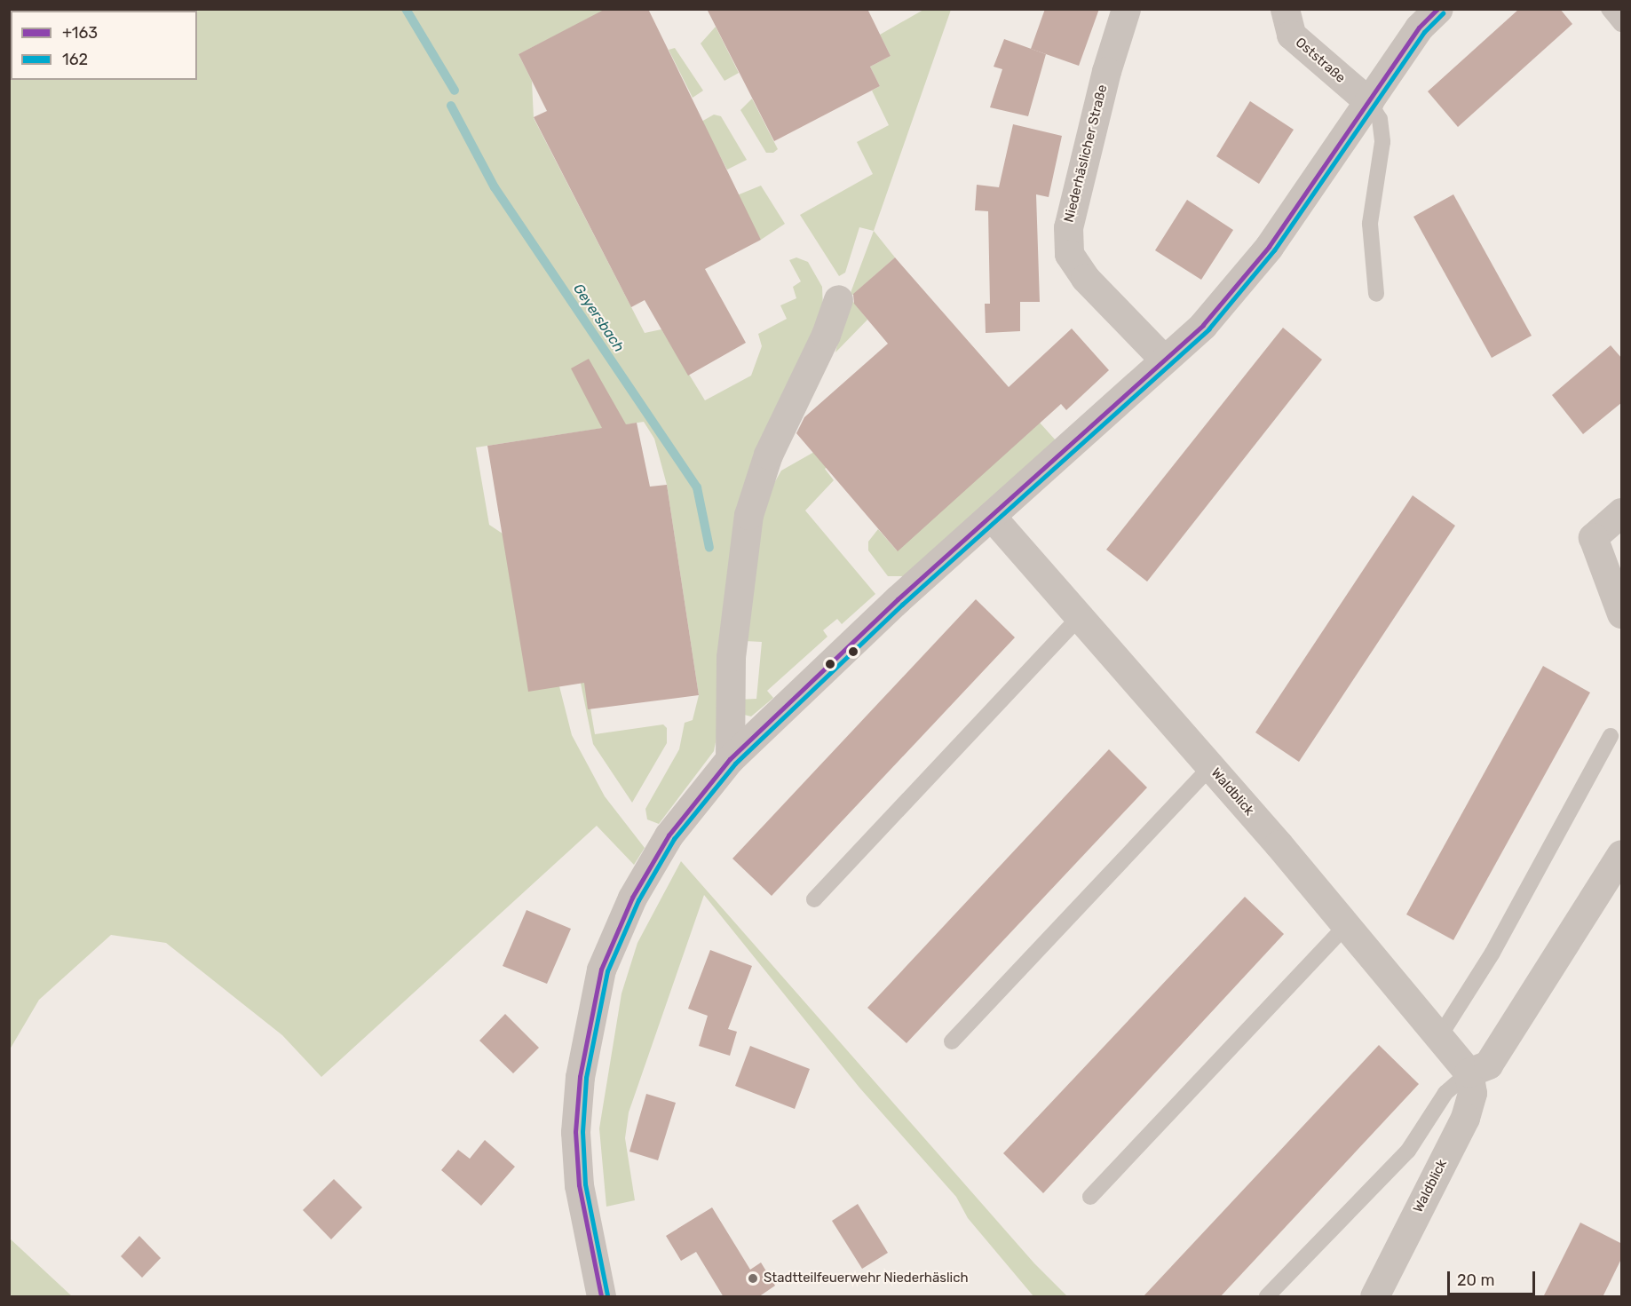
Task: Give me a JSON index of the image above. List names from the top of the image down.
{
  "streets": {
    "street": ["Oststraße", "Niederhäslicher Straße", "Waldblick"]
  },
  "water": ["Geyersbach"],
  "places": ["Stadtteilfeuerwehr Niederhäslich"],
  "lines": ["transit line +163", "transit line 162"],
  "legend": ["+163", "162"],
  "scale_bar": "20 m"
}
